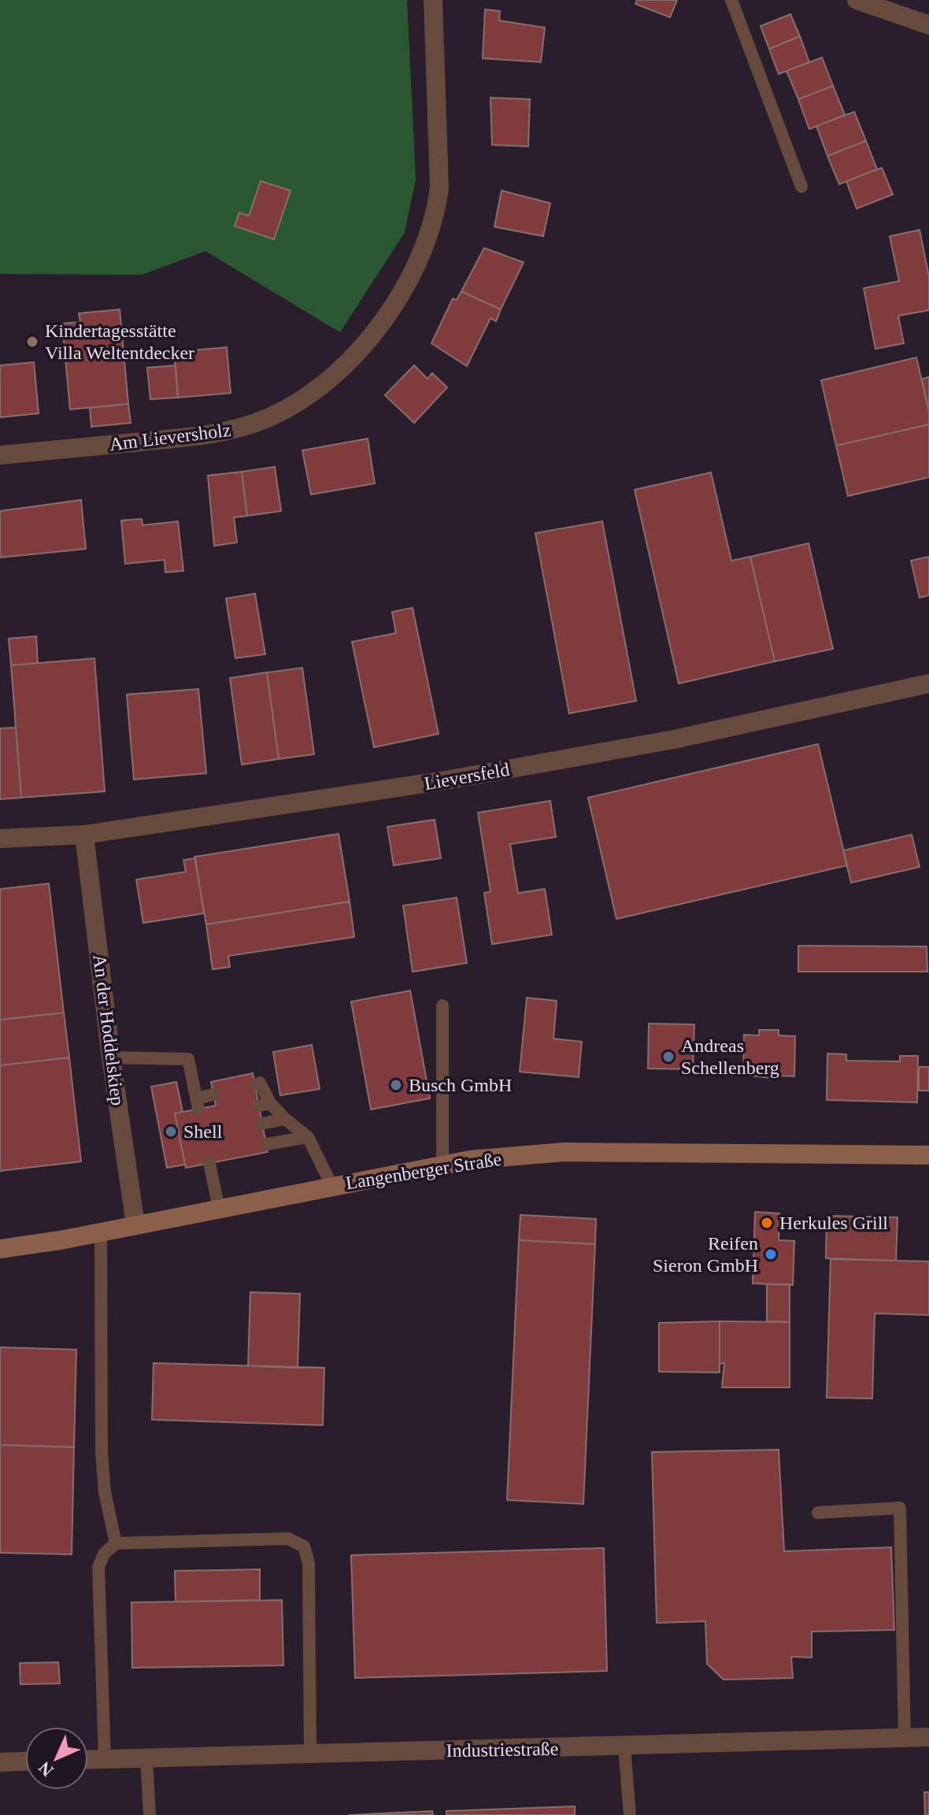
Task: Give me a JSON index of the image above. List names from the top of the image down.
{
  "streets": {
    "main road": ["Langenberger Straße"],
    "street": [
      "Am Lieversholz",
      "Lieversfeld",
      "An der Hoddelskiep",
      "Industriestraße"
    ]
  },
  "crossings": [
    ["Lieversfeld", "An der Hoddelskiep"],
    ["An der Hoddelskiep", "Langenberger Straße"]
  ],
  "places": [
    "Kindertagesstätte Villa Weltentdecker",
    "Andreas Schellenberg",
    "Busch GmbH",
    "Shell",
    "Herkules Grill",
    "Reifen Sieron GmbH"
  ],
  "north": "bottom left"
}
